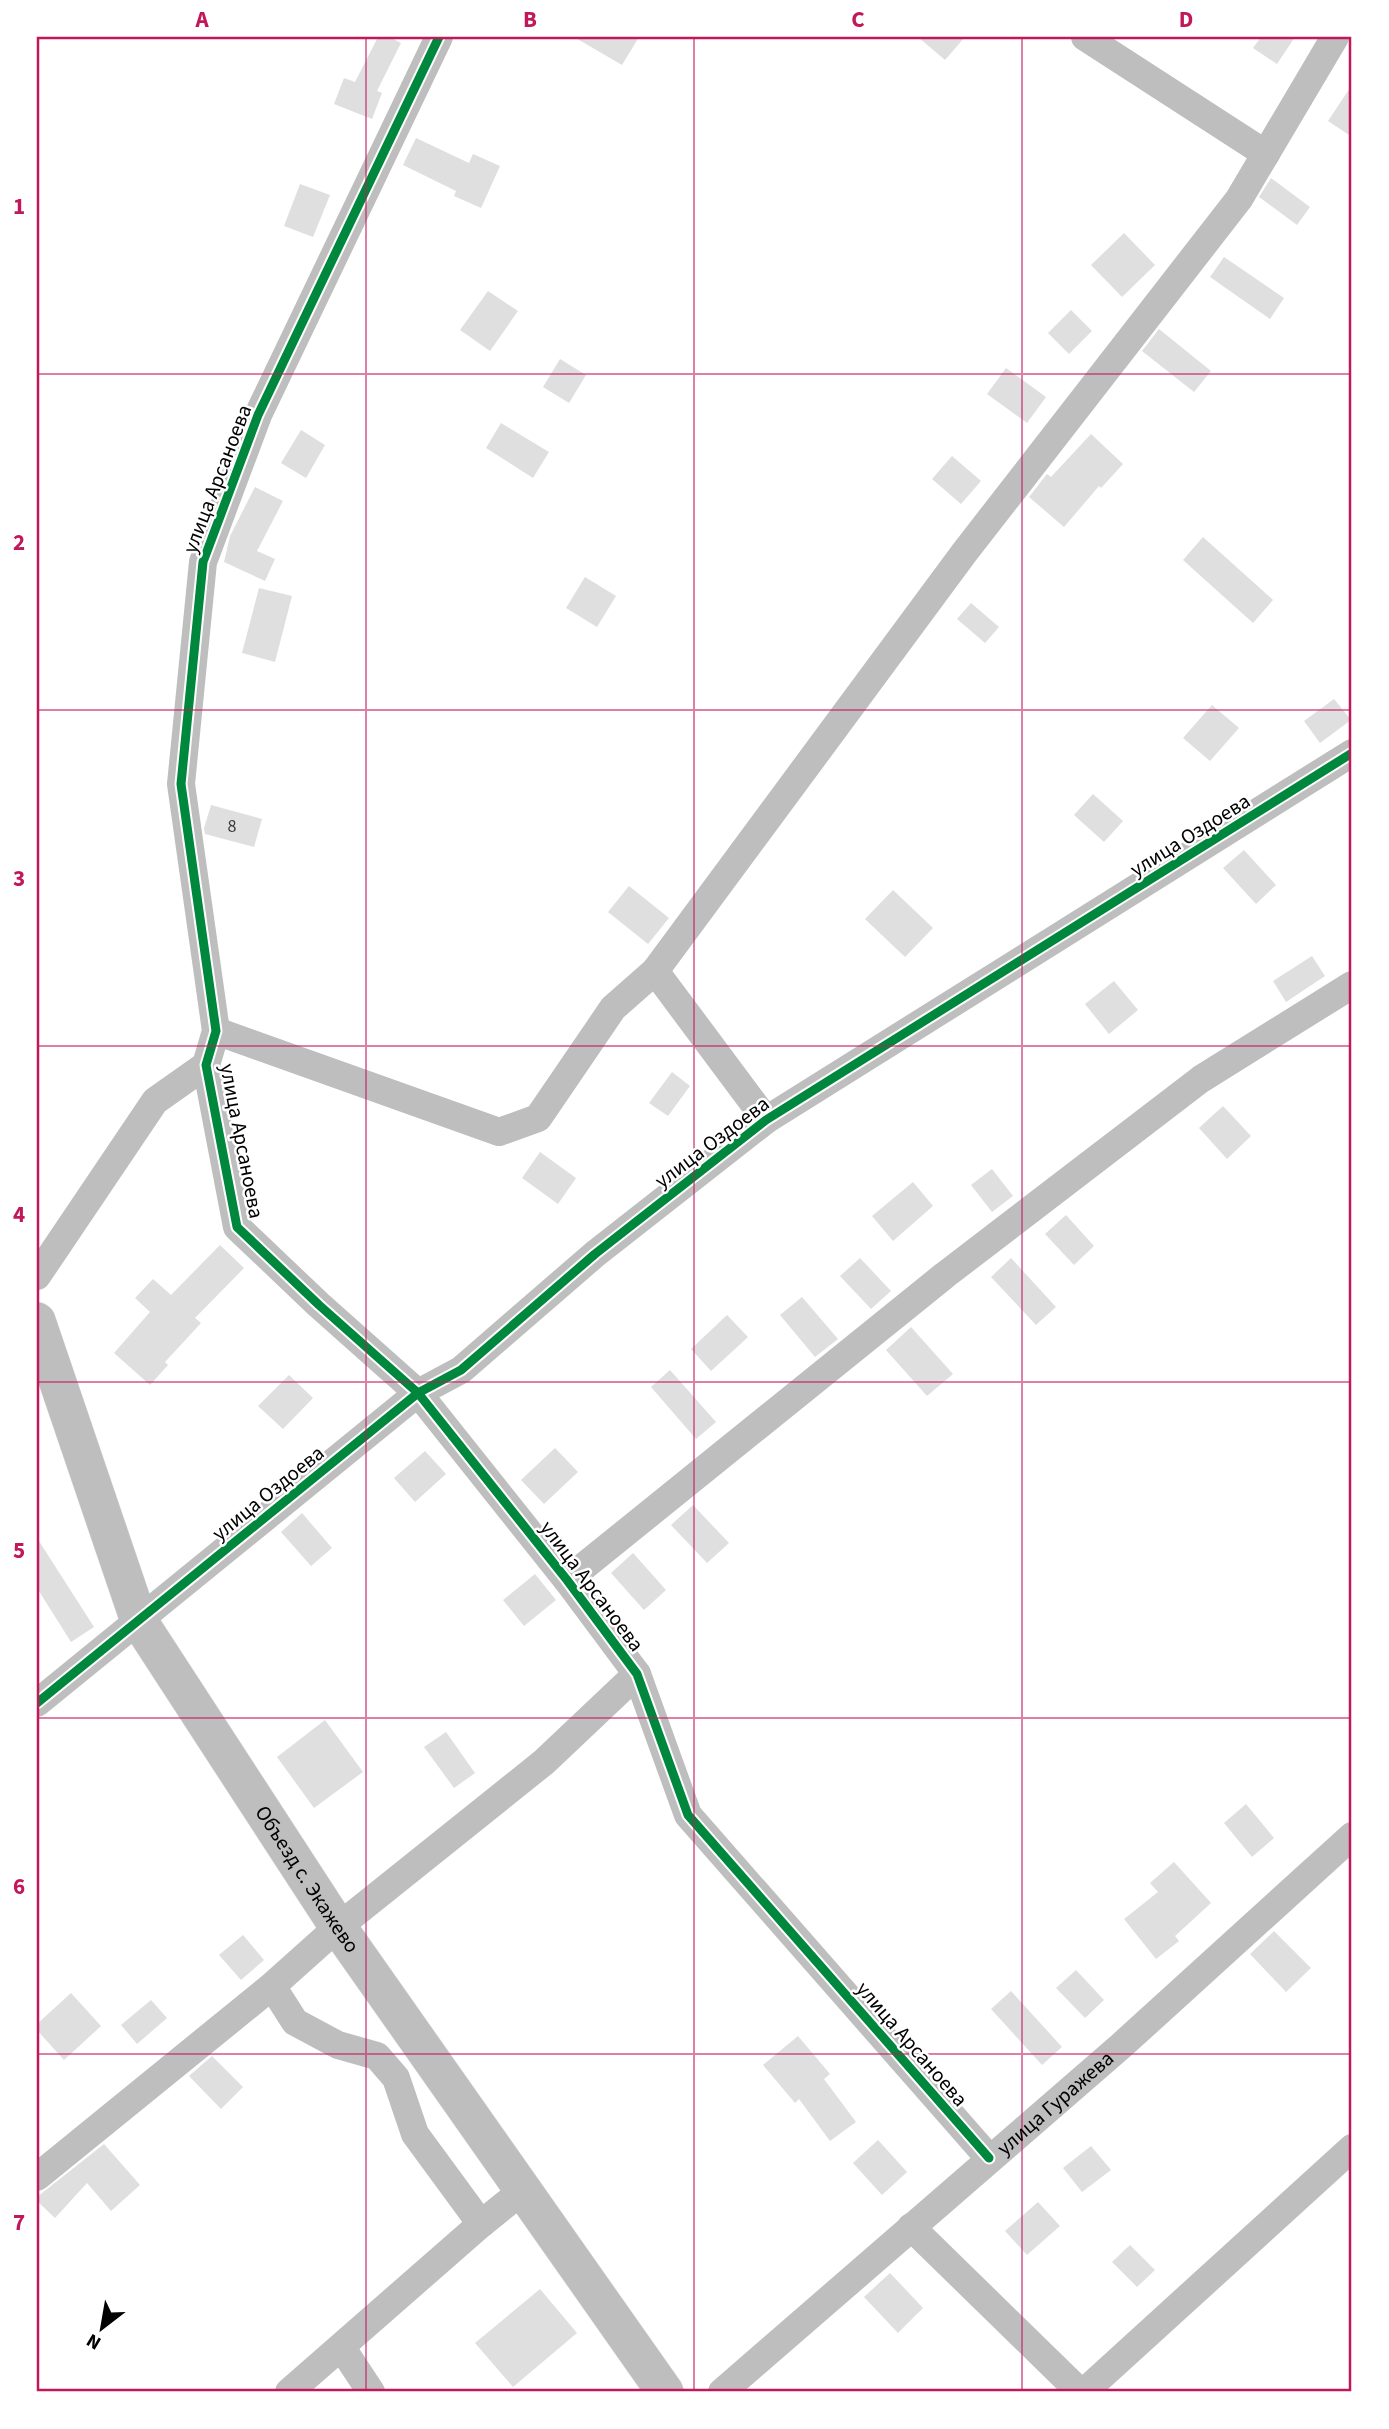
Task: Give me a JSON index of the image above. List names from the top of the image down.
{
  "streets": {
    "main road": ["Объезд с. Экажево"],
    "street": ["улица Арсаноева", "улица Оздоева", "улица Гуражева"]
  },
  "crossings": [
    ["улица Арсаноева", "улица Оздоева"],
    ["улица Арсаноева", "улица Гуражева"],
    ["улица Оздоева", "Объезд с. Экажево"]
  ],
  "house_numbers": ["8"],
  "north": "bottom left",
  "grid": {
    "columns": [
      "A",
      "B",
      "C",
      "D"
    ],
    "rows": [
      "1",
      "2",
      "3",
      "4",
      "5",
      "6",
      "7"
    ]
  }
}
